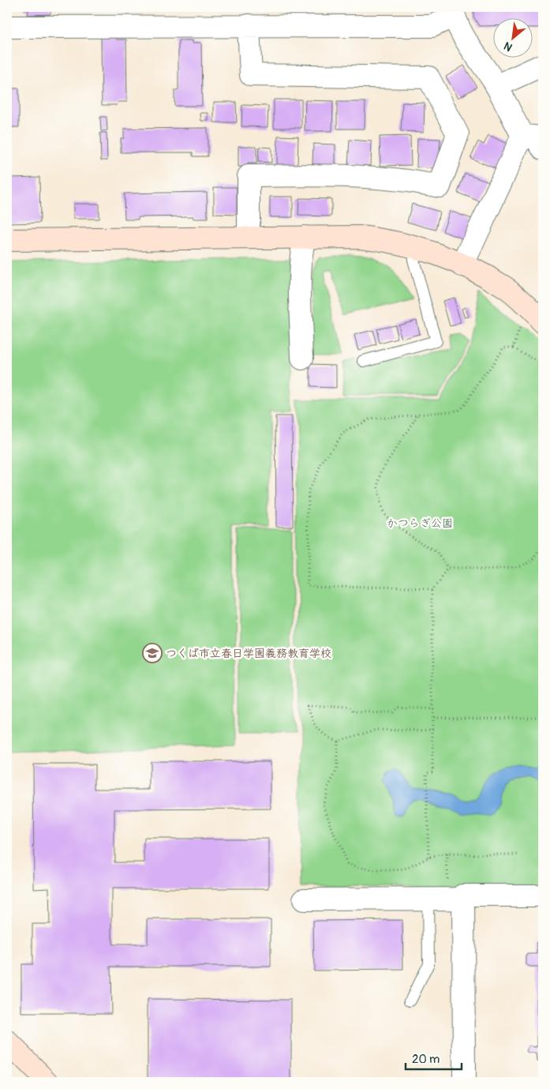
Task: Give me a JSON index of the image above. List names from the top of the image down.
{
  "parks": ["かつらぎ公園"],
  "places": {
    "school or university": ["つくば市立春日学園義務教育学校"]
  },
  "scale_bar": "20 m",
  "north": "bottom left"
}
